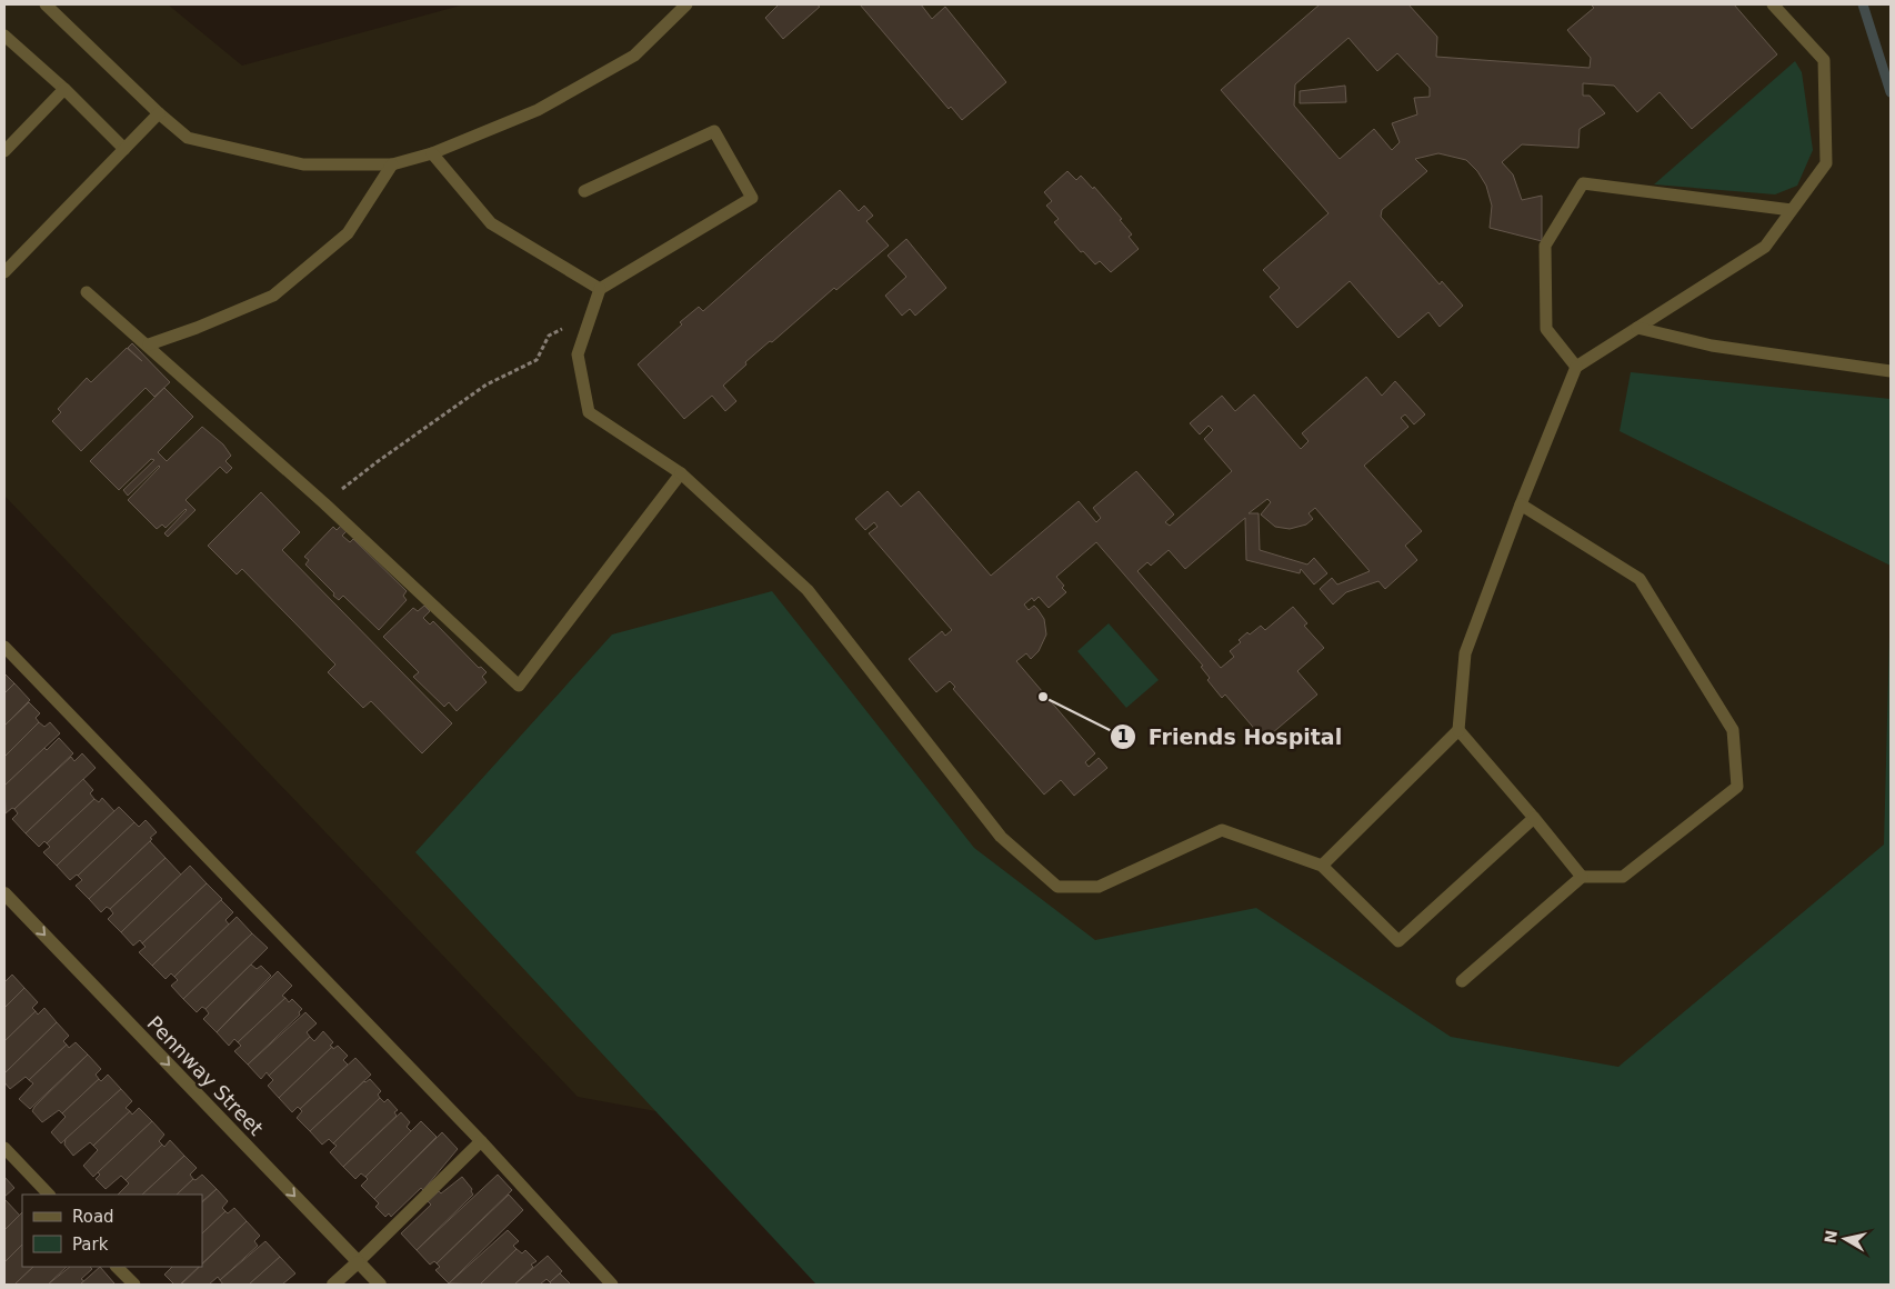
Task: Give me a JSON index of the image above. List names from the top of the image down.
{
  "streets": {
    "street": ["Pennway Street"]
  },
  "one_way": ["Pennway Street"],
  "places": ["Friends Hospital"],
  "legend": ["Road", "Park"],
  "north": "left"
}
